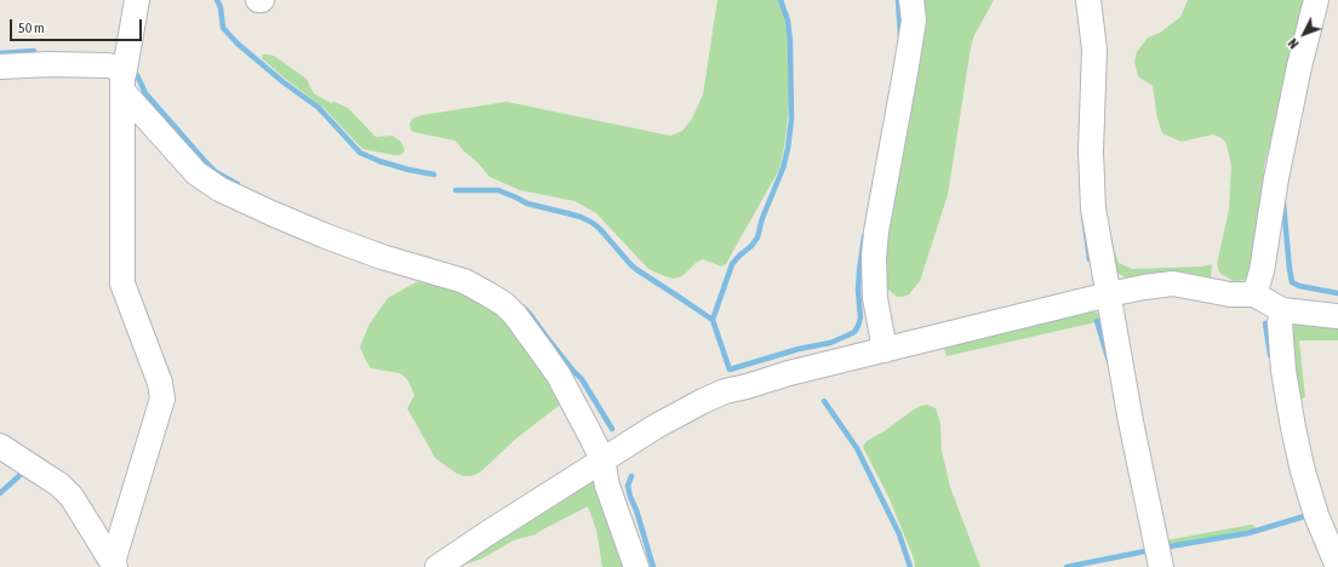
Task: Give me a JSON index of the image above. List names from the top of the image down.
{
  "scale_bar": "50 m",
  "north": "bottom left"
}
